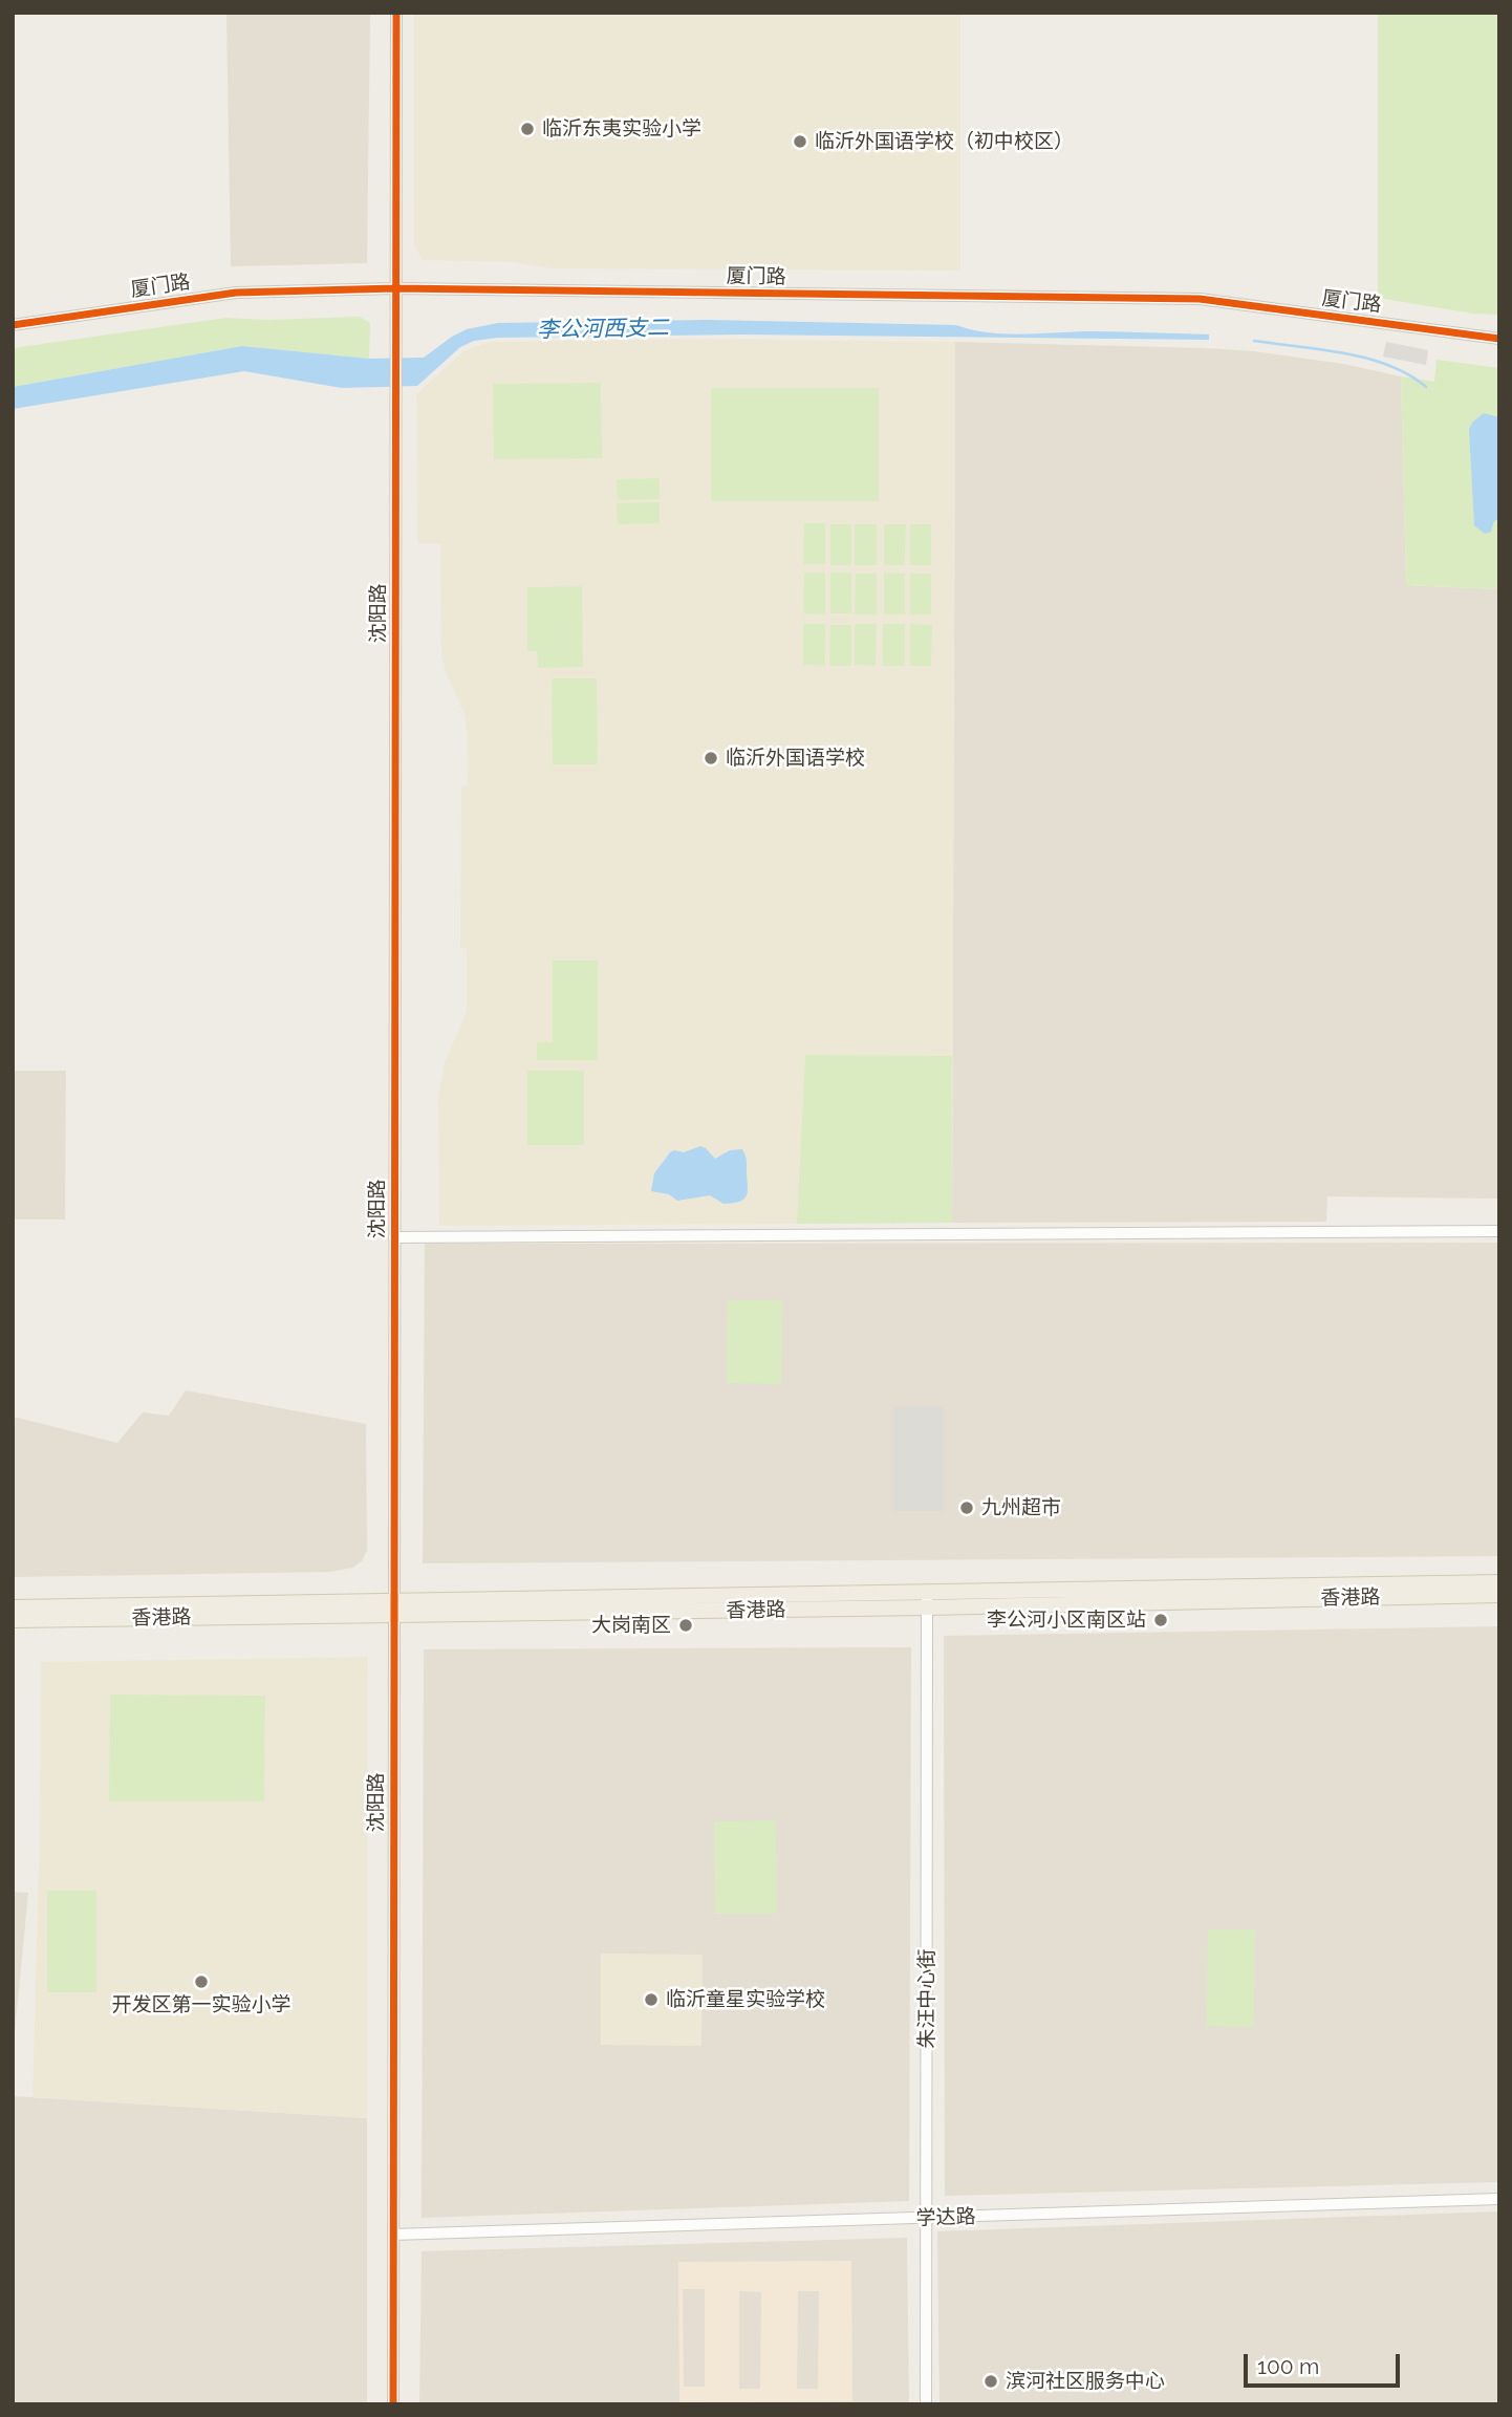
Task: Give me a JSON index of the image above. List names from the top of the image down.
{
  "streets": {
    "main road": ["香港路"],
    "street": [
      "厦门路",
      "沈阳路",
      "朱汪中心街",
      "学达路"
    ]
  },
  "crossings": [
    ["厦门路", "沈阳路"],
    ["沈阳路", "香港路"],
    ["沈阳路", "学达路"],
    ["香港路", "朱汪中心街"],
    ["朱汪中心街", "学达路"]
  ],
  "water": ["李公河西支二"],
  "places": [
    "临沂东夷实验小学",
    "临沂外国语学校（初中校区）",
    "临沂外国语学校",
    "九州超市",
    "李公河小区南区站",
    "大岗南区",
    "开发区第一实验小学",
    "临沂童星实验学校",
    "滨河社区服务中心"
  ],
  "scale_bar": "100 m"
}
